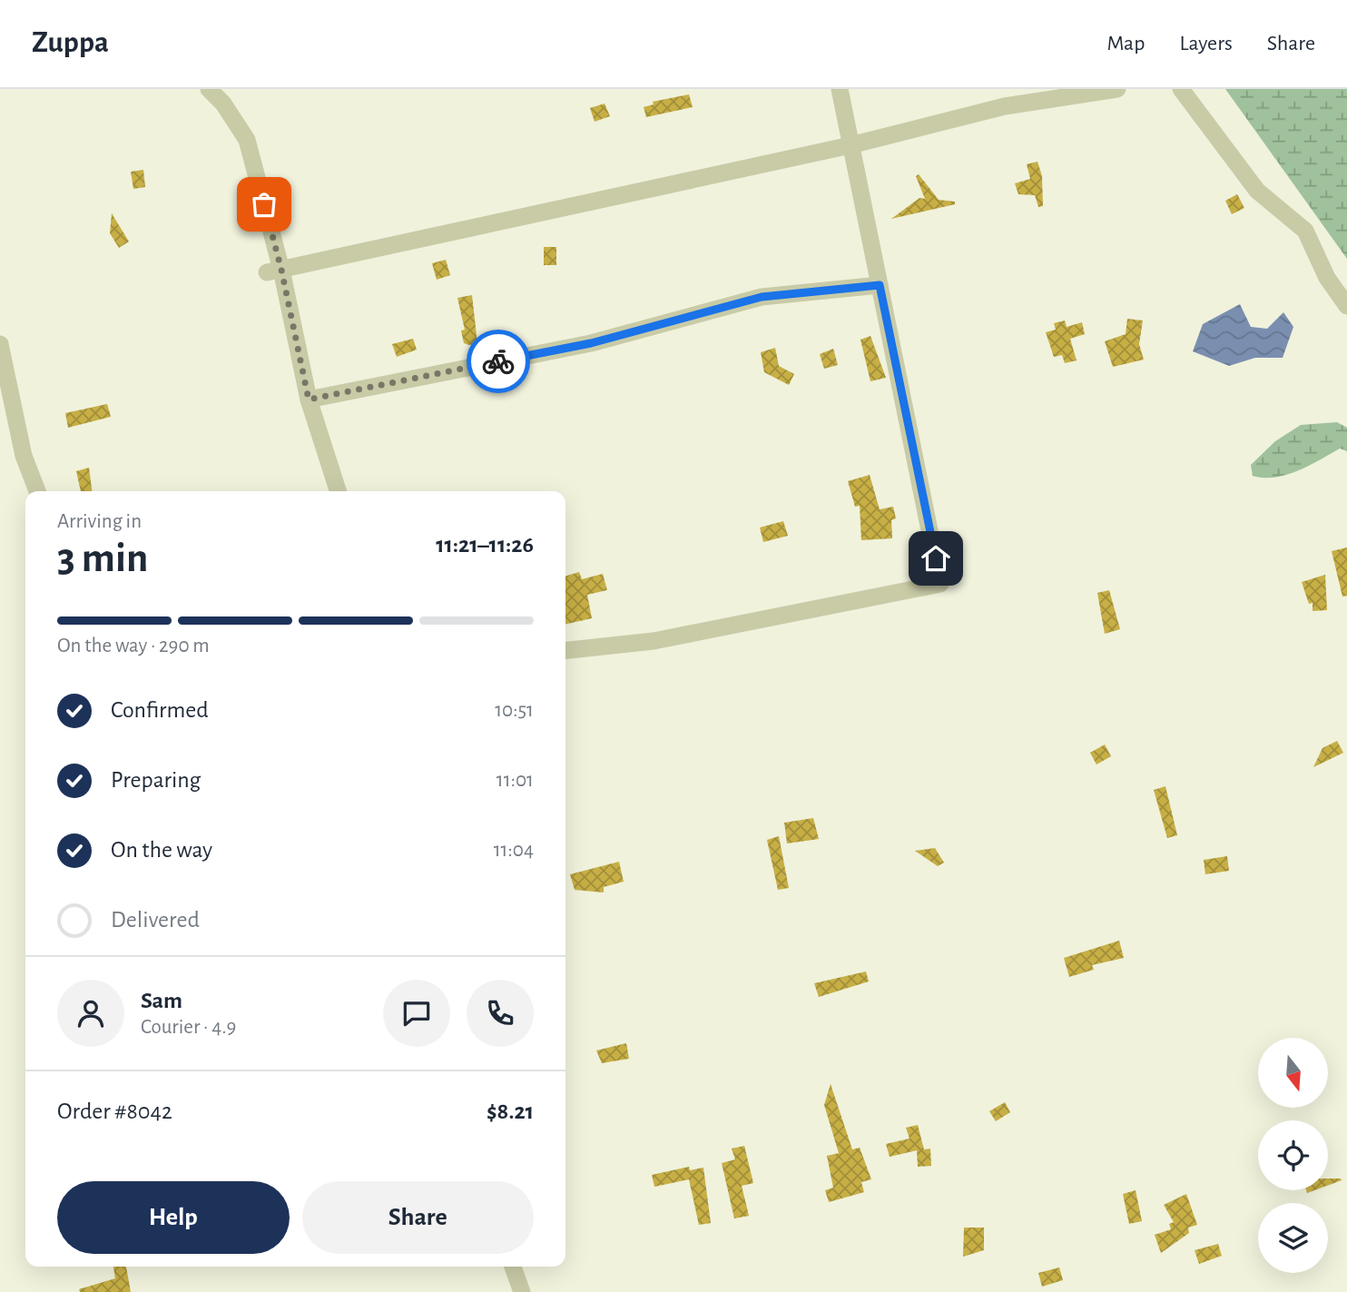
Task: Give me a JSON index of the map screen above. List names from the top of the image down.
{
  "north": "bottom",
  "page": {
    "header": "Zuppa",
    "nav": ["Map", "Layers", "Share"],
    "heading": ["3 min", "Arriving in", "11:21–11:26"],
    "panel": [
      "Sam",
      "Courier · 4.9",
      "Order #8042",
      "$8.21"
    ],
    "bar": "On the way · 290 m",
    "list": [
      ["Confirmed", "10:51"],
      ["Preparing", "11:01"],
      ["On the way", "11:04"],
      "Delivered"
    ],
    "buttons": ["Help", "Share"]
  }
}
